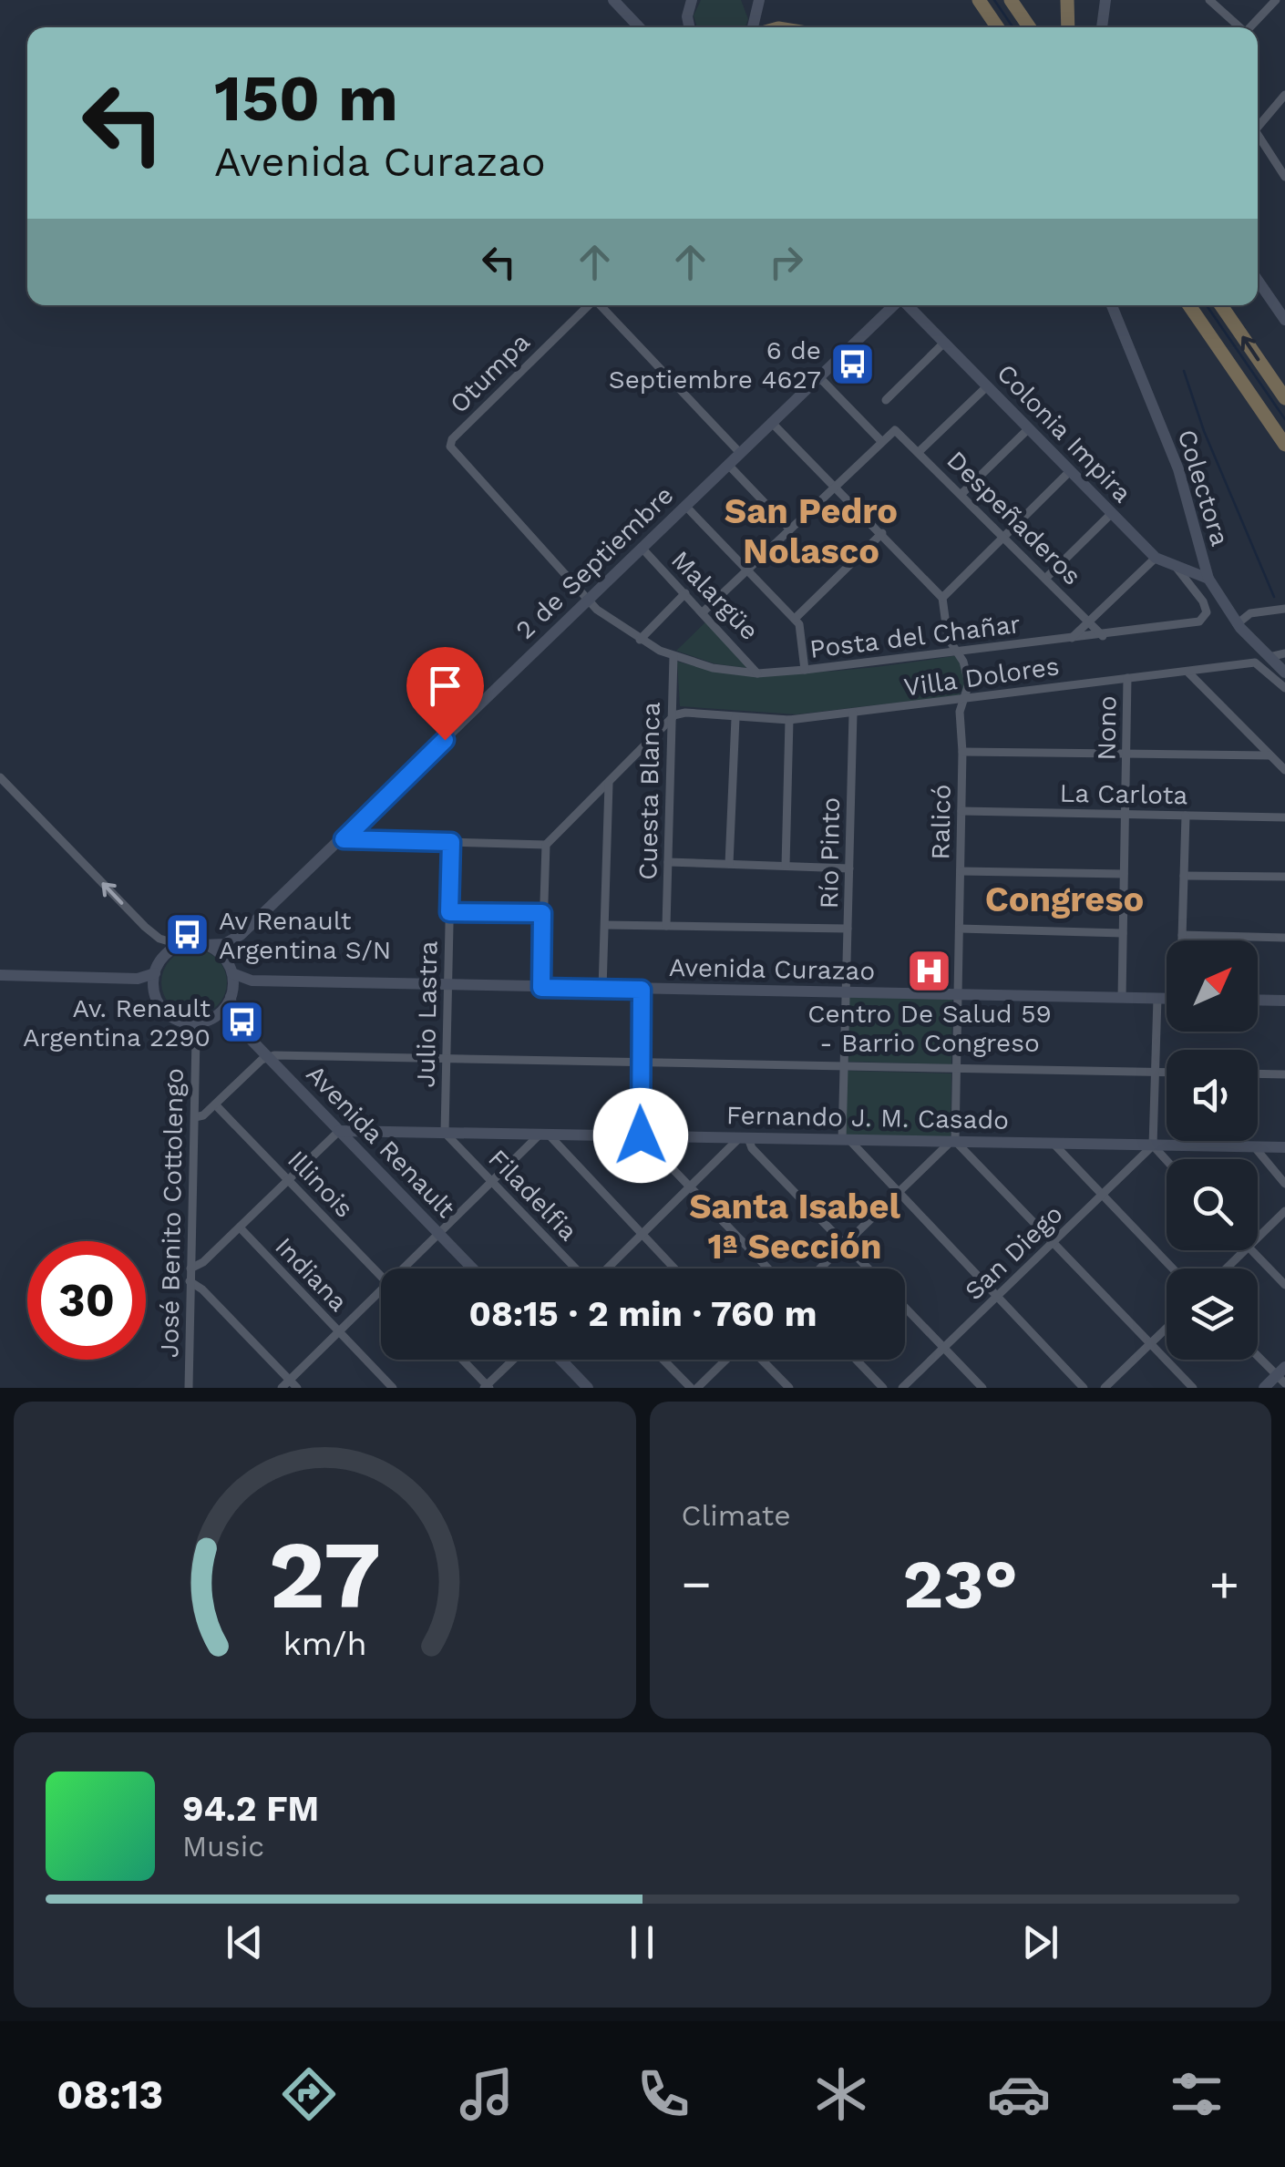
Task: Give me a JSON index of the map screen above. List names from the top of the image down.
{
  "streets": {
    "street": [
      "Otumpa",
      "Colonia Impira",
      "Colectora",
      "Despeñaderos",
      "2 de Septiembre",
      "Malargüe",
      "Posta del Chañar",
      "Villa Dolores",
      "Nono",
      "Cuesta Blanca",
      "La Carlota",
      "Ralicó",
      "Río Pinto",
      "Avenida Curazao",
      "Julio Lastra",
      "Fernando J. M. Casado",
      "Avenida Renault",
      "Illinois",
      "Filadelfia",
      "José Benito Cottolengo",
      "San Diego",
      "Indiana"
    ]
  },
  "crossings": [
    ["Otumpa", "Posta del Chañar"],
    ["Colonia Impira", "Colectora"],
    ["Colonia Impira", "Posta del Chañar"],
    ["Despeñaderos", "Posta del Chañar"],
    ["2 de Septiembre", "Malargüe"],
    ["2 de Septiembre", "Posta del Chañar"],
    ["2 de Septiembre", "Avenida Curazao"],
    ["2 de Septiembre", "Avenida Renault"],
    ["2 de Septiembre", "José Benito Cottolengo"],
    ["Malargüe", "Posta del Chañar"],
    ["Posta del Chañar", "Cuesta Blanca"],
    ["Posta del Chañar", "Ralicó"],
    ["Villa Dolores", "Nono"],
    ["Villa Dolores", "Cuesta Blanca"],
    ["Villa Dolores", "Ralicó"],
    ["Villa Dolores", "Río Pinto"],
    ["Nono", "La Carlota"],
    ["Nono", "Avenida Curazao"],
    ["La Carlota", "Ralicó"],
    ["Ralicó", "Avenida Curazao"],
    ["Ralicó", "Fernando J. M. Casado"],
    ["Río Pinto", "Avenida Curazao"],
    ["Río Pinto", "Fernando J. M. Casado"],
    ["Avenida Curazao", "Julio Lastra"],
    ["Avenida Curazao", "Avenida Renault"],
    ["Avenida Curazao", "José Benito Cottolengo"],
    ["Julio Lastra", "Fernando J. M. Casado"],
    ["Julio Lastra", "Filadelfia"],
    ["Fernando J. M. Casado", "Avenida Renault"],
    ["Fernando J. M. Casado", "Filadelfia"],
    ["Fernando J. M. Casado", "San Diego"],
    ["Avenida Renault", "José Benito Cottolengo"]
  ],
  "districts": ["San Pedro Nolasco", "Congreso", "Santa Isabel 1ª Sección"],
  "places": {
    "bus stop": ["6 de Septiembre 4627", "Av Renault Argentina S/N", "Av. Renault Argentina 2290"],
    "hospital": ["Centro De Salud 59 - Barrio Congreso"]
  },
  "north": "top right",
  "page": {
    "turn": ["150 m", "Avenida Curazao"],
    "limit": "30",
    "trip": "08:15 · 2 min · 760 m",
    "tile": "Climate",
    "heat": ["−", "23°", "+"],
    "song": ["94.2 FM", "Music"],
    "tabs": "08:13",
    "gauge": ["27", "km/h"]
  }
}
